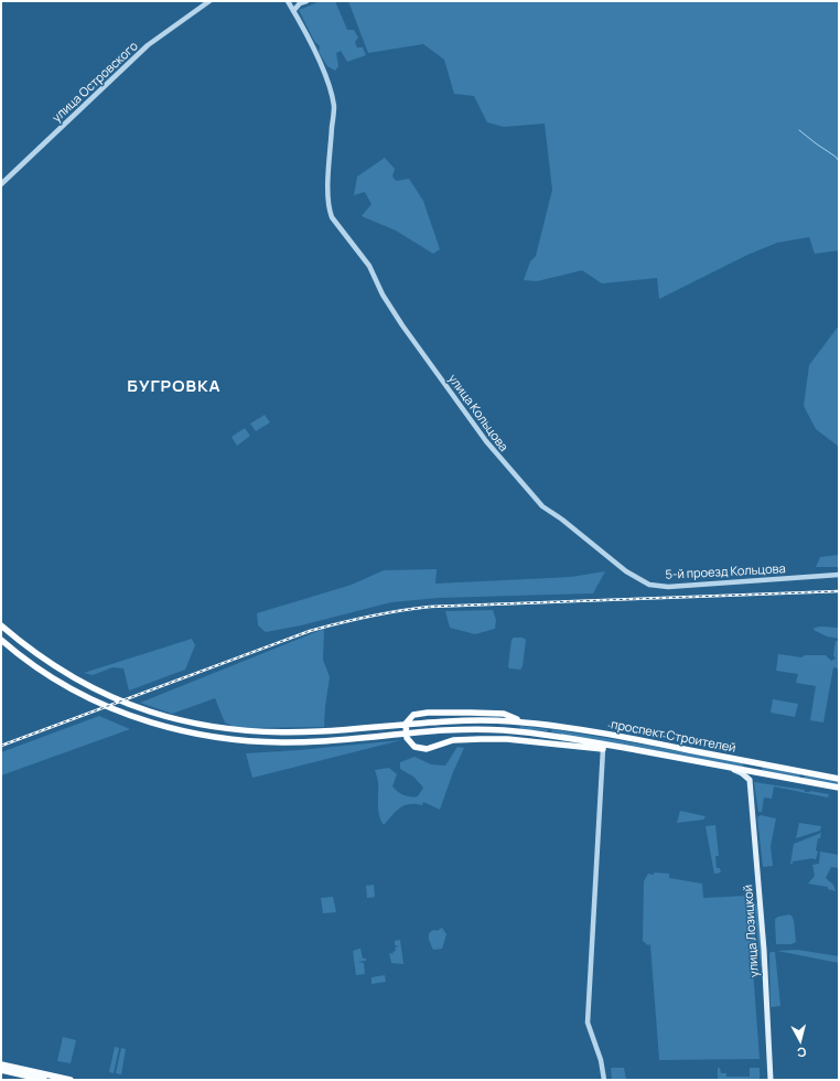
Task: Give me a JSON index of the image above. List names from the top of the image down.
{
  "streets": {
    "main road": ["проспект Строителей", "улица Лозицкой"],
    "street": ["улица Островского", "улица Кольцова", "5-й проезд Кольцова"]
  },
  "crossings": [
    ["улица Кольцова", "5-й проезд Кольцова"]
  ],
  "districts": ["БУГРОВКА"],
  "north": "bottom"
}
